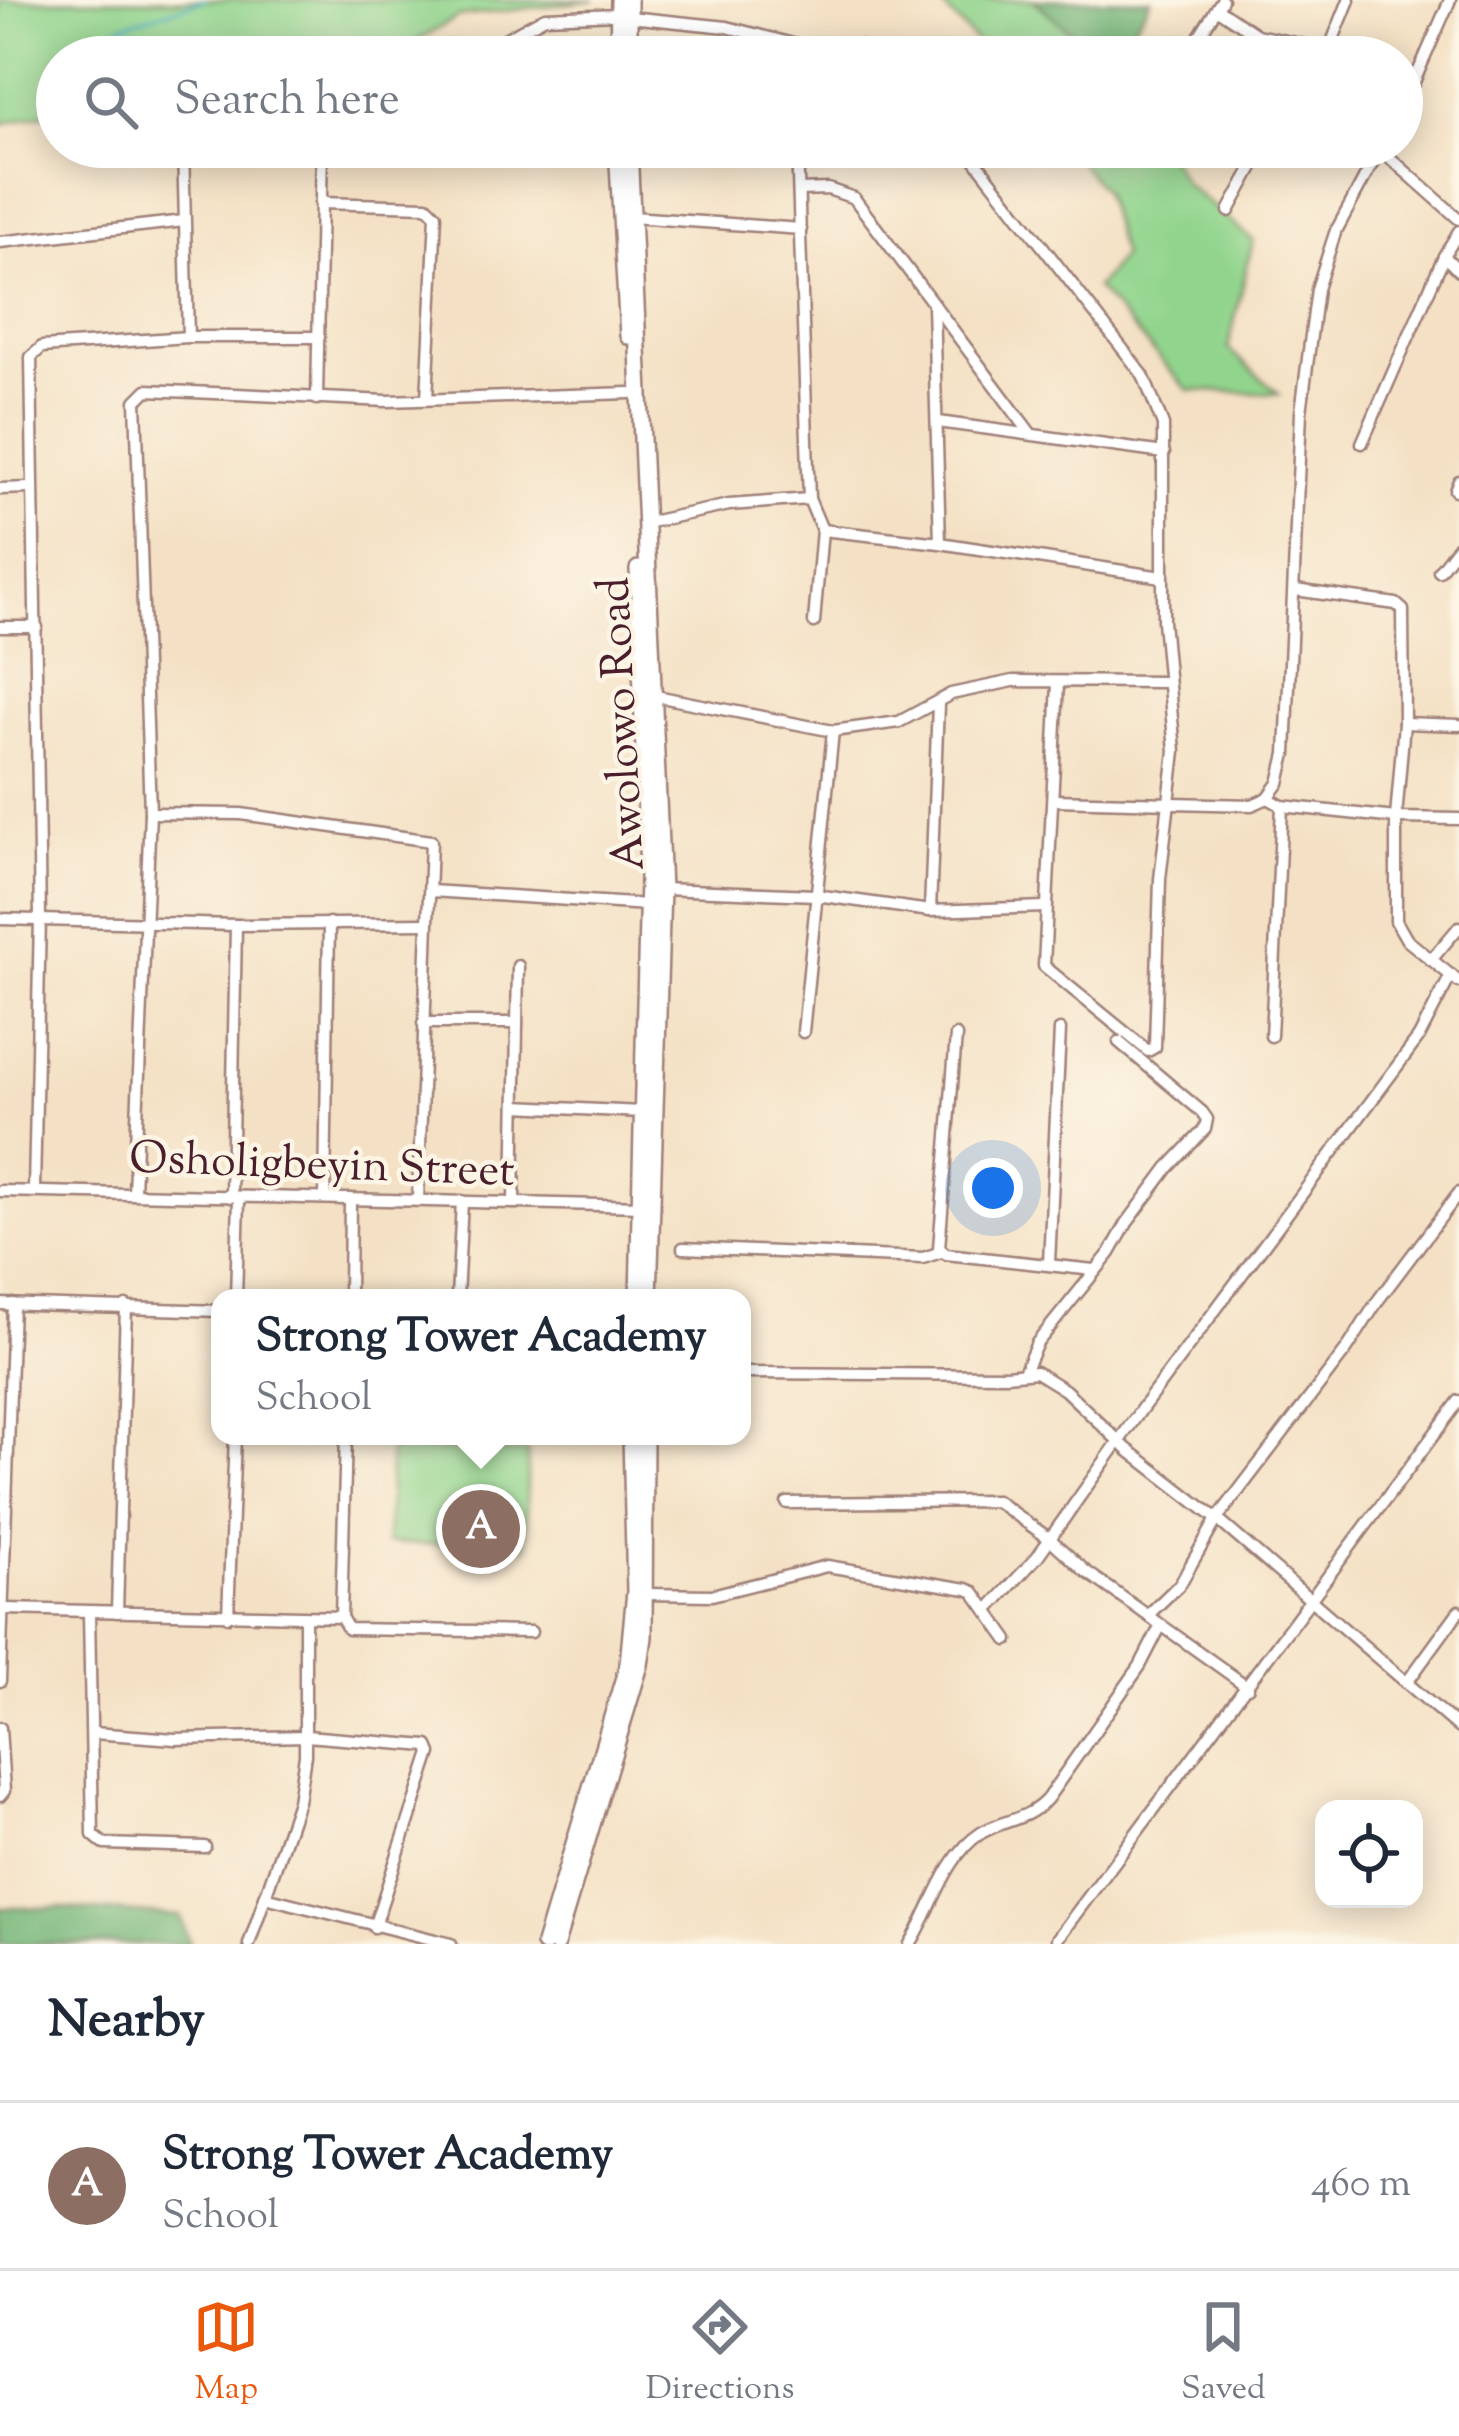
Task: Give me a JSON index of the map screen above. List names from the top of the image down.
{
  "streets": {
    "main road": ["Awolowo Road"],
    "street": ["Osholigbeyin Street"]
  },
  "crossings": [
    ["Awolowo Road", "Osholigbeyin Street"]
  ],
  "page": {
    "search": "Search here",
    "popup": ["Strong Tower Academy", "School"],
    "pins": "A",
    "heading": "Nearby",
    "list": [
      {
        "mark": "A",
        "name": "Strong Tower Academy",
        "note": "School",
        "value": "460 m"
      }
    ],
    "nav": ["Map", "Directions", "Saved"]
  }
}
